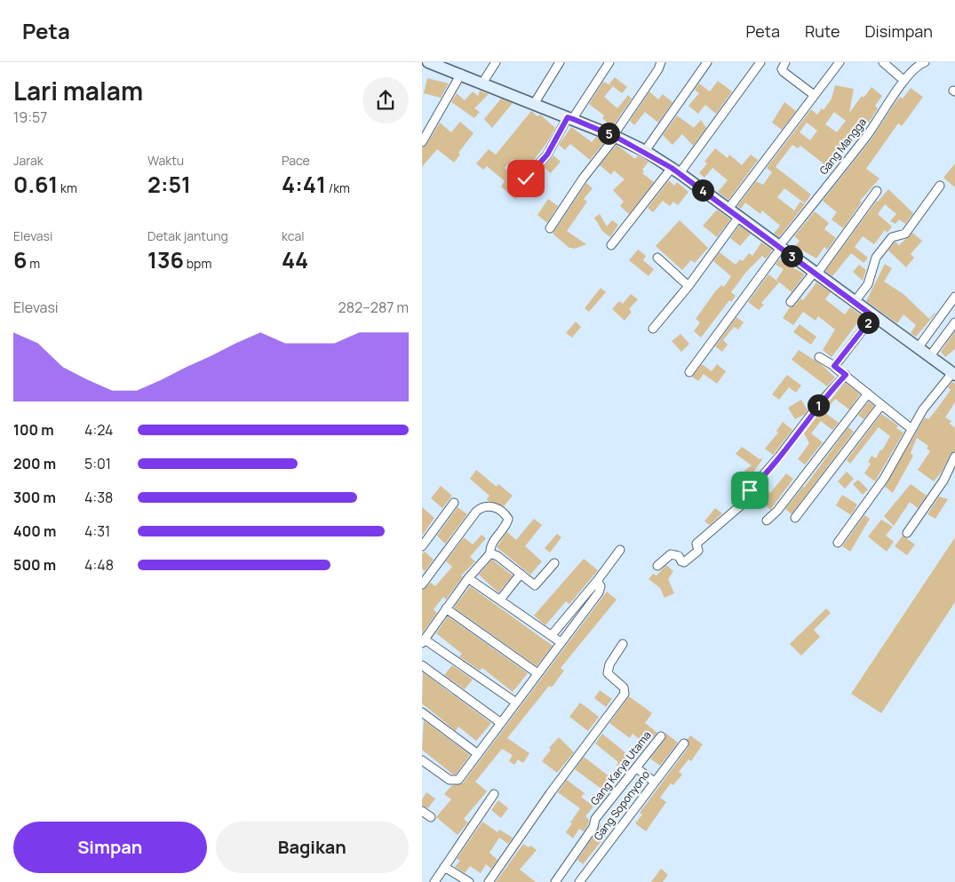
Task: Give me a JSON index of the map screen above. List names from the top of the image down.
{
  "streets": {
    "street": ["Gang Mangga", "Gang Karya Utama", "Gang Soponyono"]
  },
  "page": {
    "header": "Peta",
    "nav": ["Peta", "Rute", "Disimpan"],
    "heading": ["Lari malam", "19:57"],
    "pins": [
      "5",
      "4",
      "3",
      "2",
      "1"
    ],
    "stats": [
      ["Jarak", "0.61 km"],
      ["Waktu", "2:51"],
      ["Pace", "4:41 /km"],
      ["Elevasi", "6 m"],
      ["Detak jantung", "136 bpm"],
      ["kcal", "44"]
    ],
    "chart": ["Elevasi", "282–287 m"],
    "list": [
      {
        "name": "100 m",
        "note": "4:24"
      },
      {
        "name": "200 m",
        "note": "5:01"
      },
      {
        "name": "300 m",
        "note": "4:38"
      },
      {
        "name": "400 m",
        "note": "4:31"
      },
      {
        "name": "500 m",
        "note": "4:48"
      }
    ],
    "buttons": ["Simpan", "Bagikan"]
  }
}
